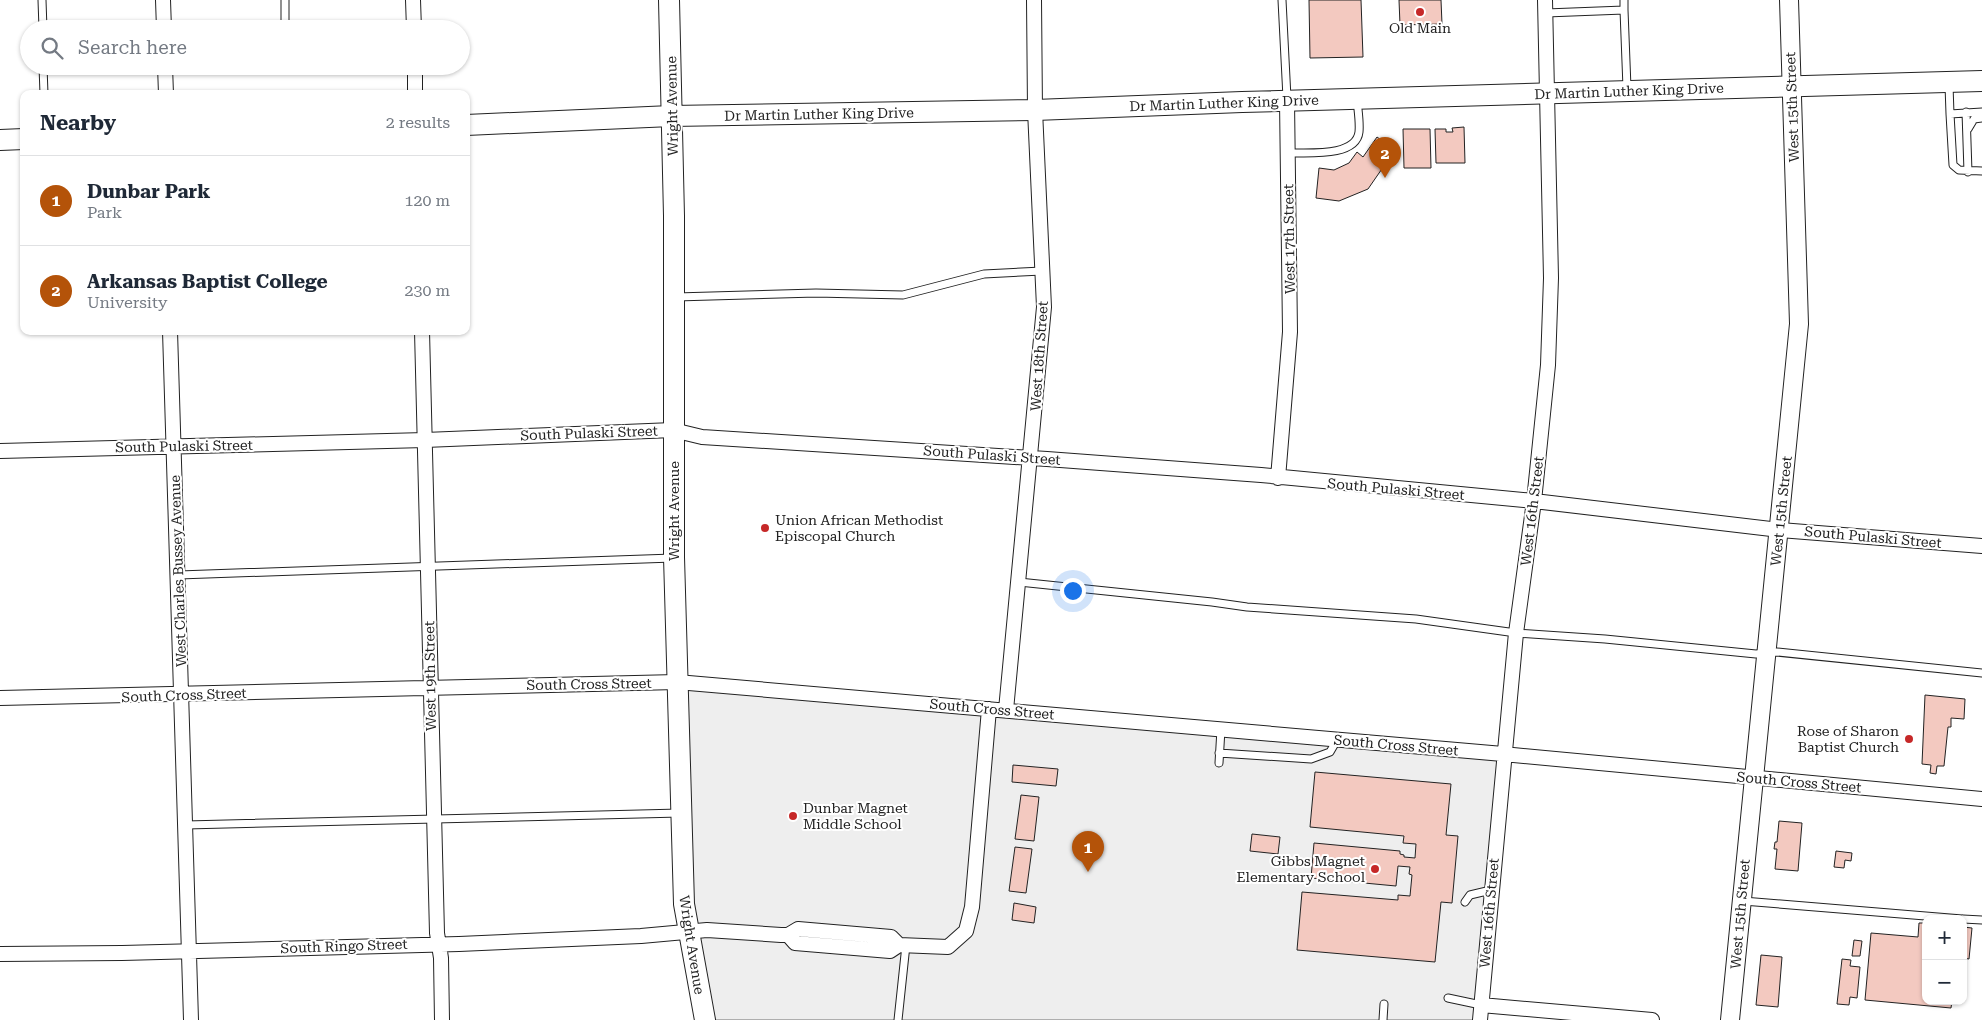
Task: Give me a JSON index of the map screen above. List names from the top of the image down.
{
  "streets": {
    "main road": ["Dr Martin Luther King Drive", "Wright Avenue"],
    "street": [
      "West 15th Street",
      "West 17th Street",
      "West 18th Street",
      "South Pulaski Street",
      "West 16th Street",
      "West Charles Bussey Avenue",
      "West 19th Street",
      "South Cross Street",
      "South Ringo Street"
    ]
  },
  "crossings": [
    ["Dr Martin Luther King Drive", "Wright Avenue"],
    ["Dr Martin Luther King Drive", "West 15th Street"],
    ["Dr Martin Luther King Drive", "West 17th Street"],
    ["Dr Martin Luther King Drive", "West 18th Street"],
    ["Dr Martin Luther King Drive", "West 16th Street"],
    ["Wright Avenue", "South Pulaski Street"],
    ["Wright Avenue", "South Cross Street"],
    ["Wright Avenue", "South Ringo Street"],
    ["West 15th Street", "South Pulaski Street"],
    ["West 15th Street", "South Cross Street"],
    ["West 17th Street", "South Pulaski Street"],
    ["West 18th Street", "South Pulaski Street"],
    ["West 18th Street", "South Cross Street"],
    ["South Pulaski Street", "West 16th Street"],
    ["South Pulaski Street", "West Charles Bussey Avenue"],
    ["South Pulaski Street", "West 19th Street"],
    ["West 16th Street", "South Cross Street"],
    ["West Charles Bussey Avenue", "South Cross Street"],
    ["West Charles Bussey Avenue", "South Ringo Street"],
    ["West 19th Street", "South Cross Street"],
    ["West 19th Street", "South Ringo Street"],
    ["South Cross Street", "South Ringo Street"]
  ],
  "places": [
    "Old Main",
    "Union African Methodist Episcopal Church",
    "Rose of Sharon Baptist Church",
    "Dunbar Magnet Middle School",
    "Gibbs Magnet Elementary School"
  ],
  "page": {
    "search": "Search here",
    "heading": ["Nearby", "2 results"],
    "pins": ["2", "1"],
    "list": [
      {
        "mark": "1",
        "name": "Dunbar Park",
        "note": "Park",
        "value": "120 m"
      },
      {
        "mark": "2",
        "name": "Arkansas Baptist College",
        "note": "University",
        "value": "230 m"
      }
    ],
    "map_buttons": ["+", "−"]
  }
}
